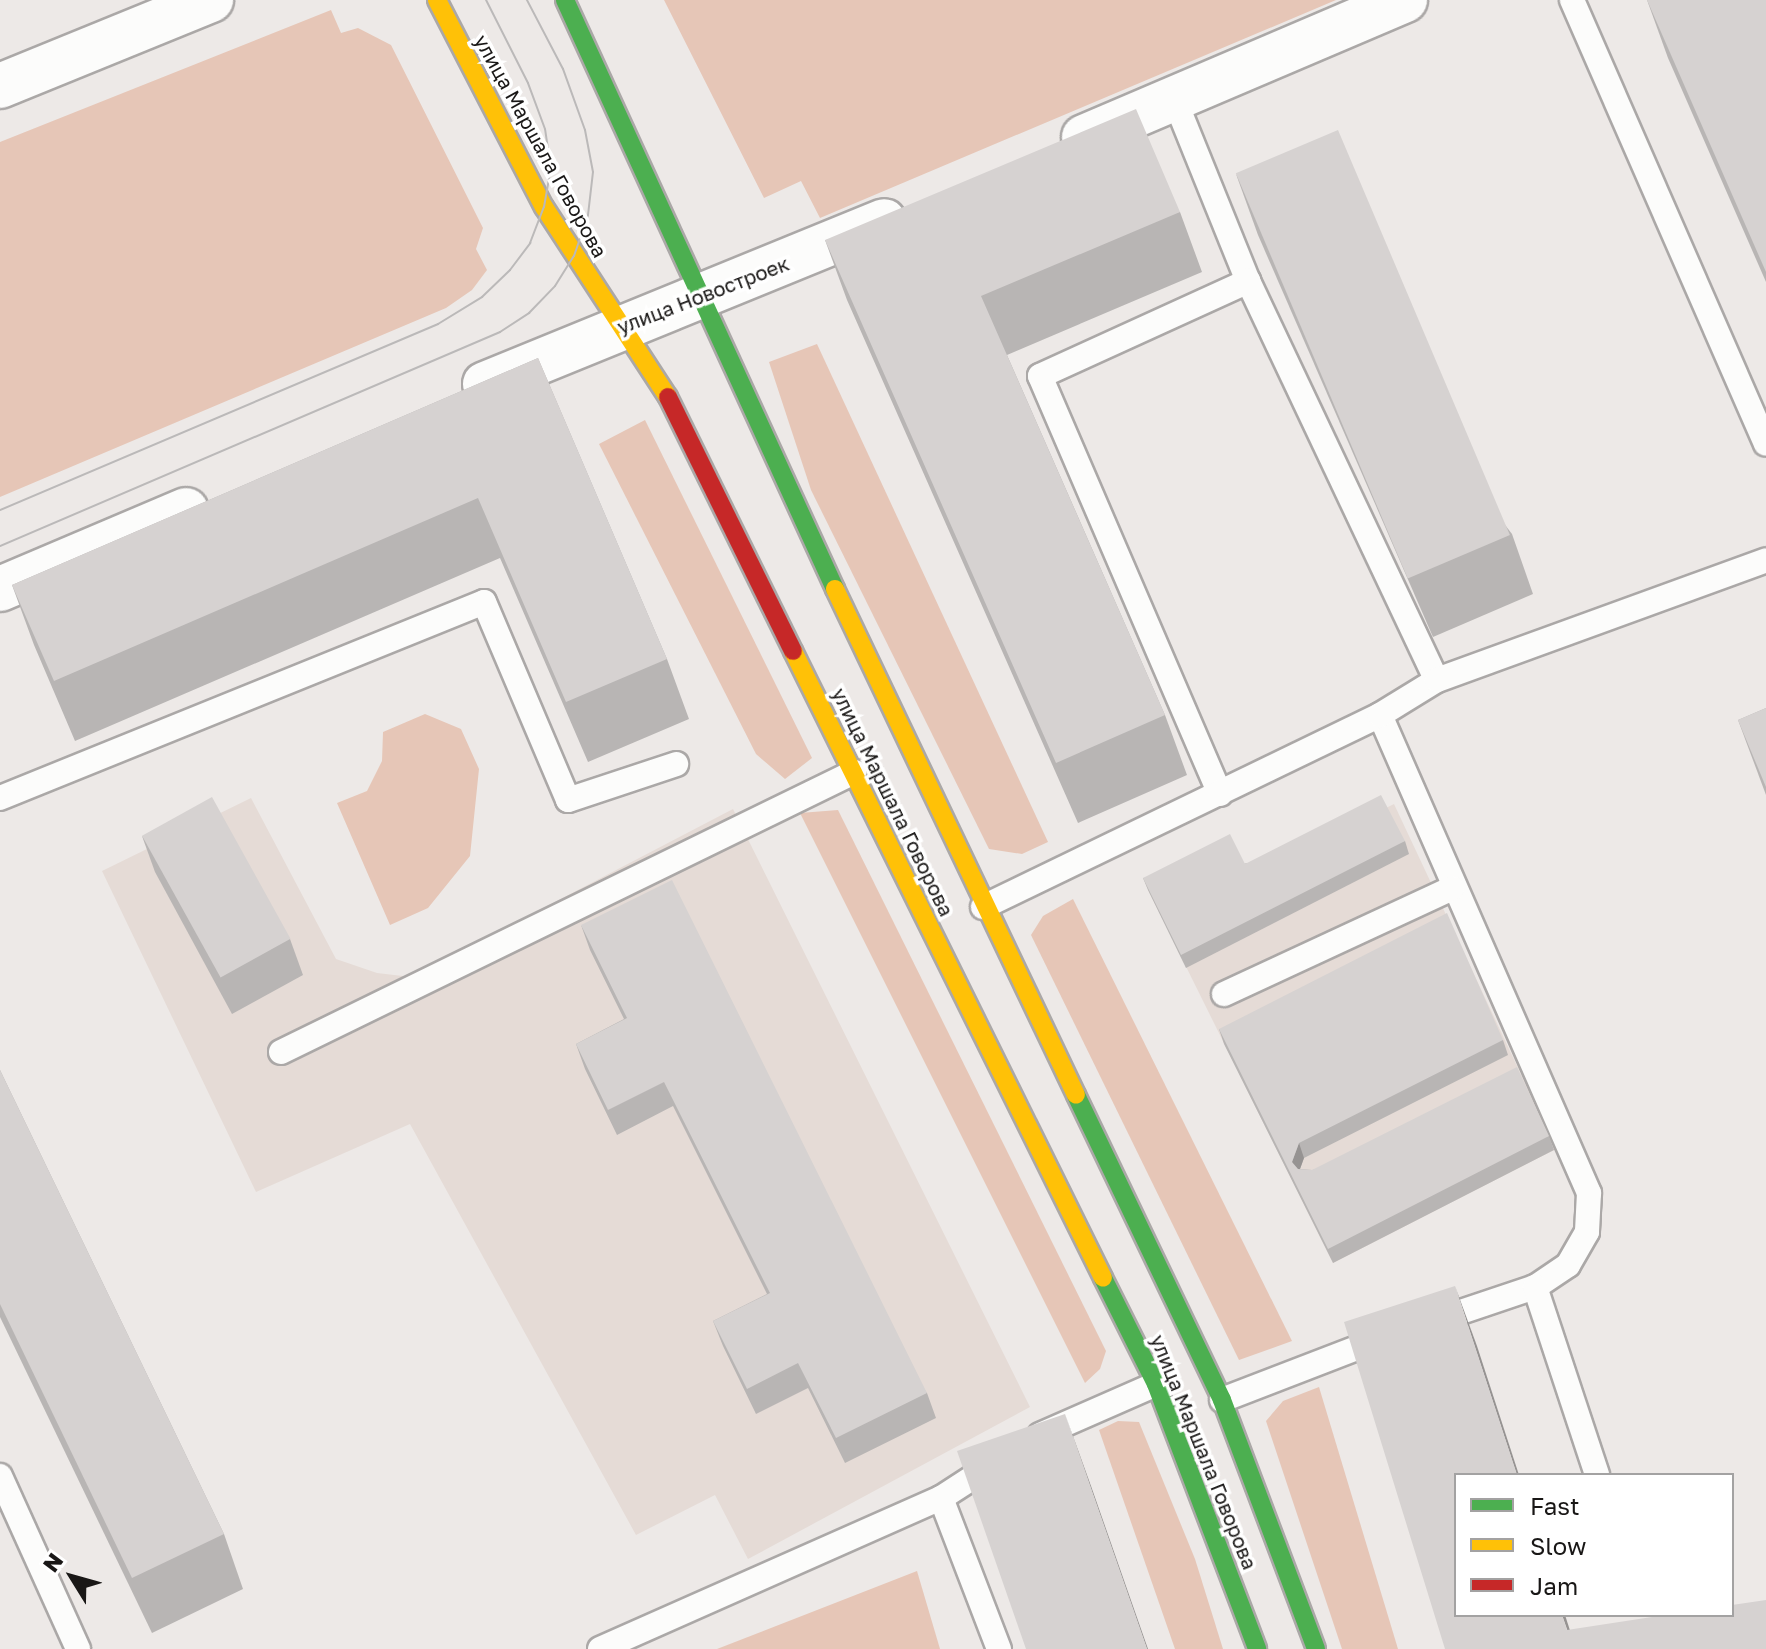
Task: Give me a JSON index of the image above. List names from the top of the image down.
{
  "streets": {
    "main road": ["улица Маршала Говорова"],
    "street": ["улица Новостроек"]
  },
  "crossings": [
    ["улица Маршала Говорова", "улица Новостроек"]
  ],
  "legend": ["Fast", "Slow", "Jam"],
  "north": "top left"
}
